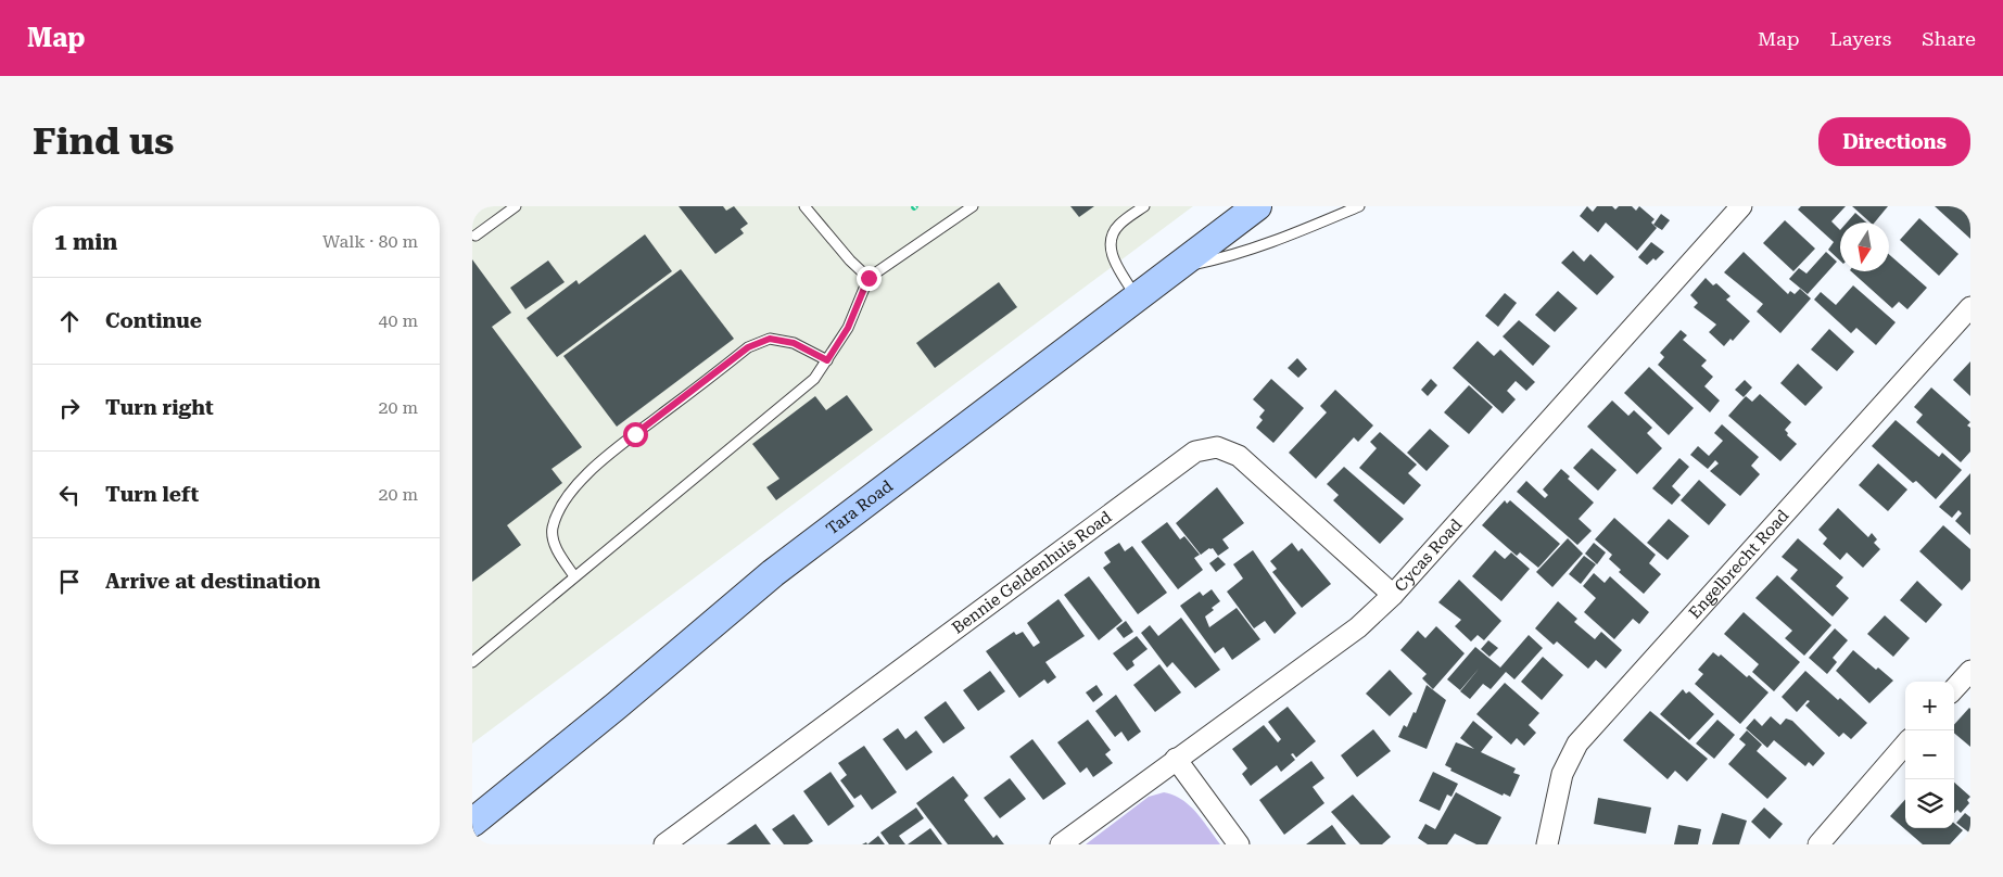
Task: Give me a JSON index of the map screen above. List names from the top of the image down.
{
  "streets": {
    "street": [
      "Tara Road",
      "Cycas Road",
      "Engelbrecht Road",
      "Bennie Geldenhuis Road"
    ]
  },
  "crossings": [
    ["Cycas Road", "Bennie Geldenhuis Road"]
  ],
  "north": "bottom",
  "page": {
    "header": "Map",
    "nav": ["Map", "Layers", "Share"],
    "buttons": "Directions",
    "title": "Find us",
    "heading": ["1 min", "Walk · 80 m"],
    "list": [
      ["Continue", "40 m"],
      ["Turn right", "20 m"],
      ["Turn left", "20 m"],
      "Arrive at destination"
    ],
    "map_buttons": ["+", "−"]
  }
}
